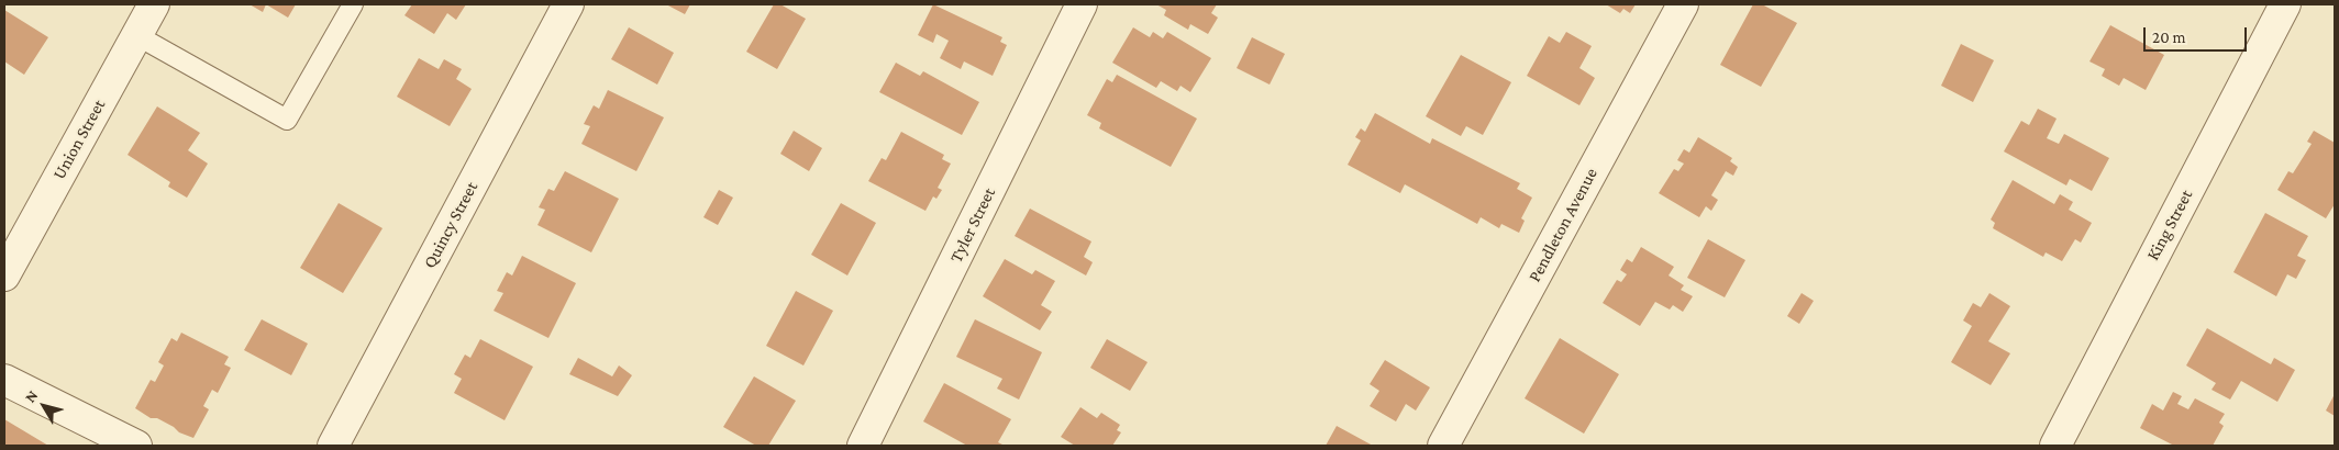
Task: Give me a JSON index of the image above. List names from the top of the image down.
{
  "streets": {
    "street": [
      "Union Street",
      "Quincy Street",
      "Tyler Street",
      "Pendleton Avenue",
      "King Street"
    ]
  },
  "scale_bar": "20 m",
  "north": "top left"
}
